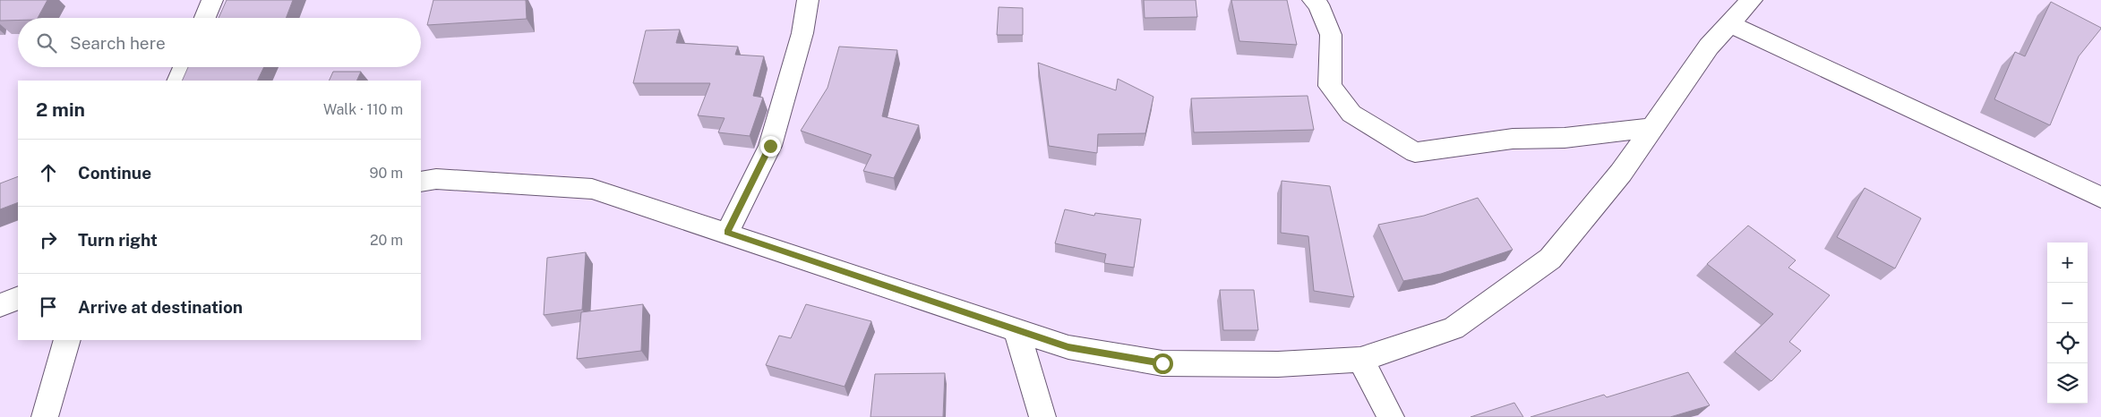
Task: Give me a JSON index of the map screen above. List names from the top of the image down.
{
  "page": {
    "search": "Search here",
    "heading": ["2 min", "Walk · 110 m"],
    "list": [
      ["Continue", "90 m"],
      ["Turn right", "20 m"],
      "Arrive at destination"
    ],
    "map_buttons": ["+", "−"]
  }
}
